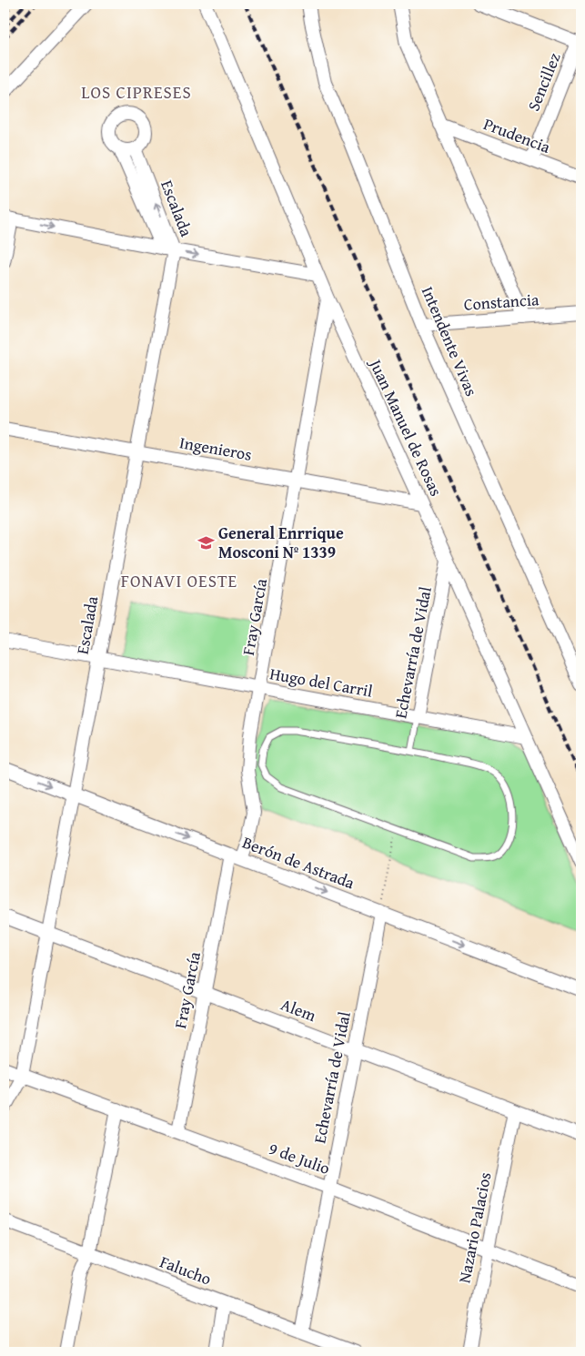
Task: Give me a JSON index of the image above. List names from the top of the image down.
{
  "streets": {
    "street": [
      "Sencillez",
      "Prudencia",
      "Escalada",
      "Constancia",
      "Intendente Vivas",
      "Juan Manuel de Rosas",
      "Ingenieros",
      "Fray García",
      "Echevarría de Vidal",
      "Hugo del Carril",
      "Berón de Astrada",
      "Alem",
      "9 de Julio",
      "Nazario Palacios",
      "Falucho"
    ]
  },
  "crossings": [
    ["Sencillez", "Prudencia"],
    ["Escalada", "Ingenieros"],
    ["Escalada", "Hugo del Carril"],
    ["Escalada", "Berón de Astrada"],
    ["Escalada", "Alem"],
    ["Escalada", "9 de Julio"],
    ["Constancia", "Intendente Vivas"],
    ["Juan Manuel de Rosas", "Ingenieros"],
    ["Juan Manuel de Rosas", "Fray García"],
    ["Juan Manuel de Rosas", "Echevarría de Vidal"],
    ["Juan Manuel de Rosas", "Hugo del Carril"],
    ["Ingenieros", "Fray García"],
    ["Fray García", "Hugo del Carril"],
    ["Fray García", "Berón de Astrada"],
    ["Fray García", "Alem"],
    ["Fray García", "9 de Julio"],
    ["Echevarría de Vidal", "Hugo del Carril"],
    ["Echevarría de Vidal", "Berón de Astrada"],
    ["Echevarría de Vidal", "Alem"],
    ["Echevarría de Vidal", "9 de Julio"],
    ["Echevarría de Vidal", "Falucho"],
    ["Alem", "Nazario Palacios"],
    ["9 de Julio", "Nazario Palacios"]
  ],
  "one_way": ["Berón de Astrada"],
  "districts": ["LOS CIPRESES", "FONAVI OESTE"],
  "places": {
    "school or university": ["General Enrrique Mosconi Nº 1339"]
  }
}
